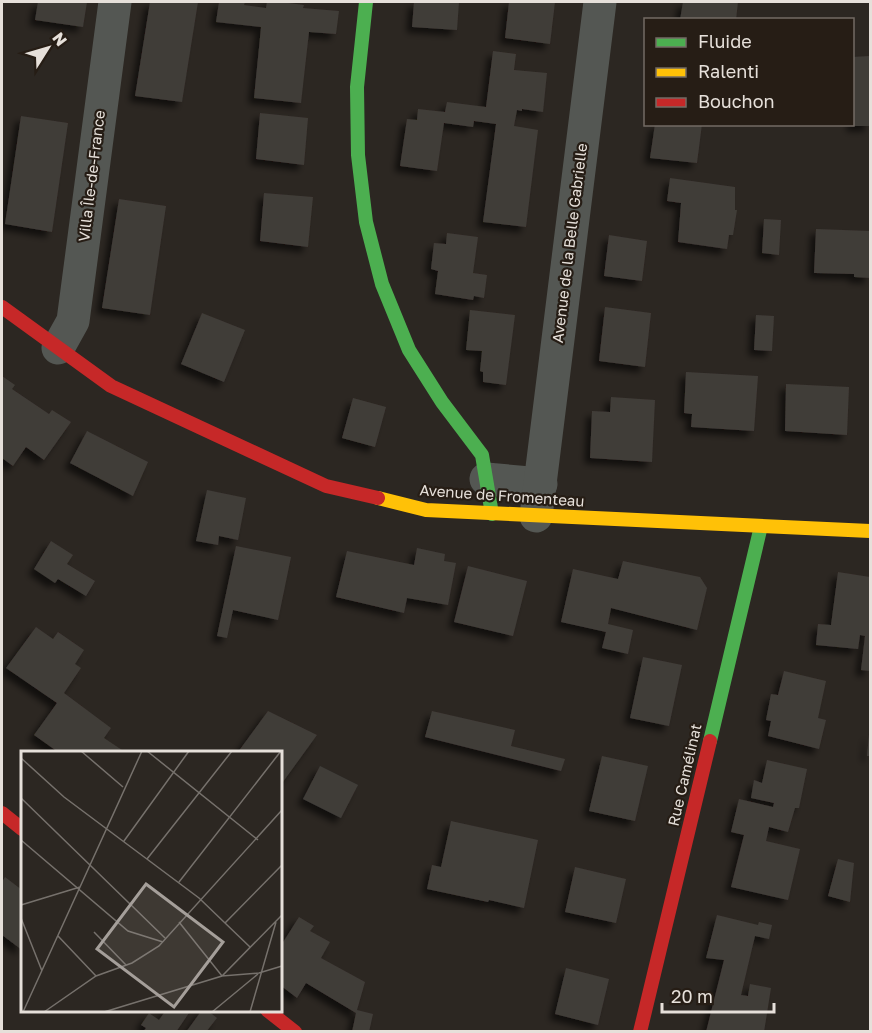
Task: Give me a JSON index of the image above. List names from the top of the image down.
{
  "streets": {
    "street": [
      "Villa Île-de-France",
      "Avenue de la Belle Gabrielle",
      "Avenue de Fromenteau",
      "Rue Camélinat"
    ]
  },
  "crossings": [
    ["Villa Île-de-France", "Avenue de Fromenteau"],
    ["Avenue de la Belle Gabrielle", "Avenue de Fromenteau"],
    ["Avenue de Fromenteau", "Rue Camélinat"]
  ],
  "legend": ["Fluide", "Ralenti", "Bouchon"],
  "scale_bar": "20 m",
  "north": "top right"
}
